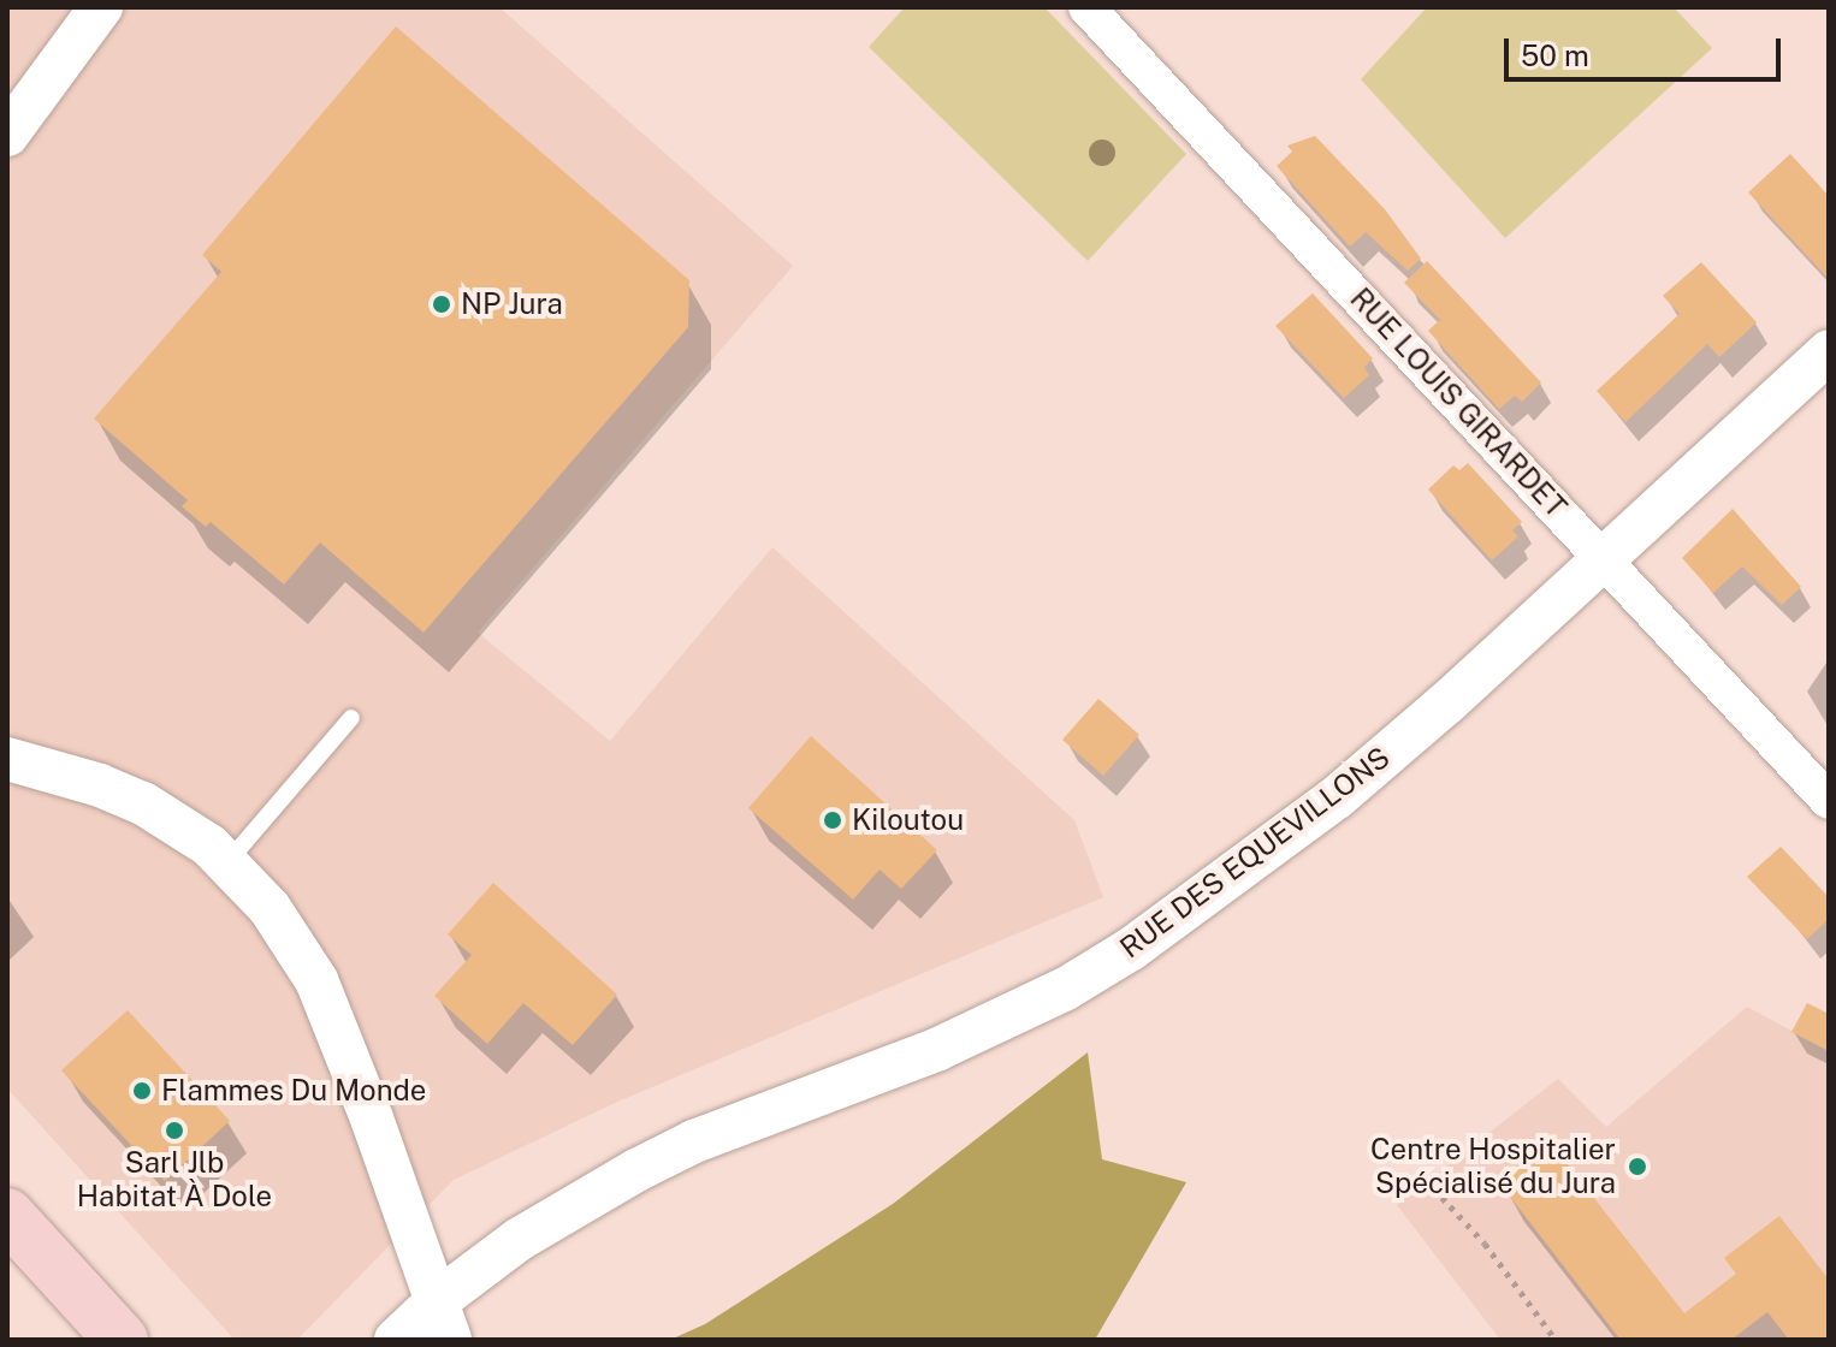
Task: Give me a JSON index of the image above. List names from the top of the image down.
{
  "streets": {
    "street": ["RUE LOUIS GIRARDET", "RUE DES EQUEVILLONS"]
  },
  "crossings": [
    ["RUE LOUIS GIRARDET", "RUE DES EQUEVILLONS"]
  ],
  "places": [
    "NP Jura",
    "Kiloutou",
    "Flammes Du Monde",
    "Sarl Jlb Habitat À Dole",
    "Centre Hospitalier Spécialisé du Jura"
  ],
  "scale_bar": "50 m"
}
